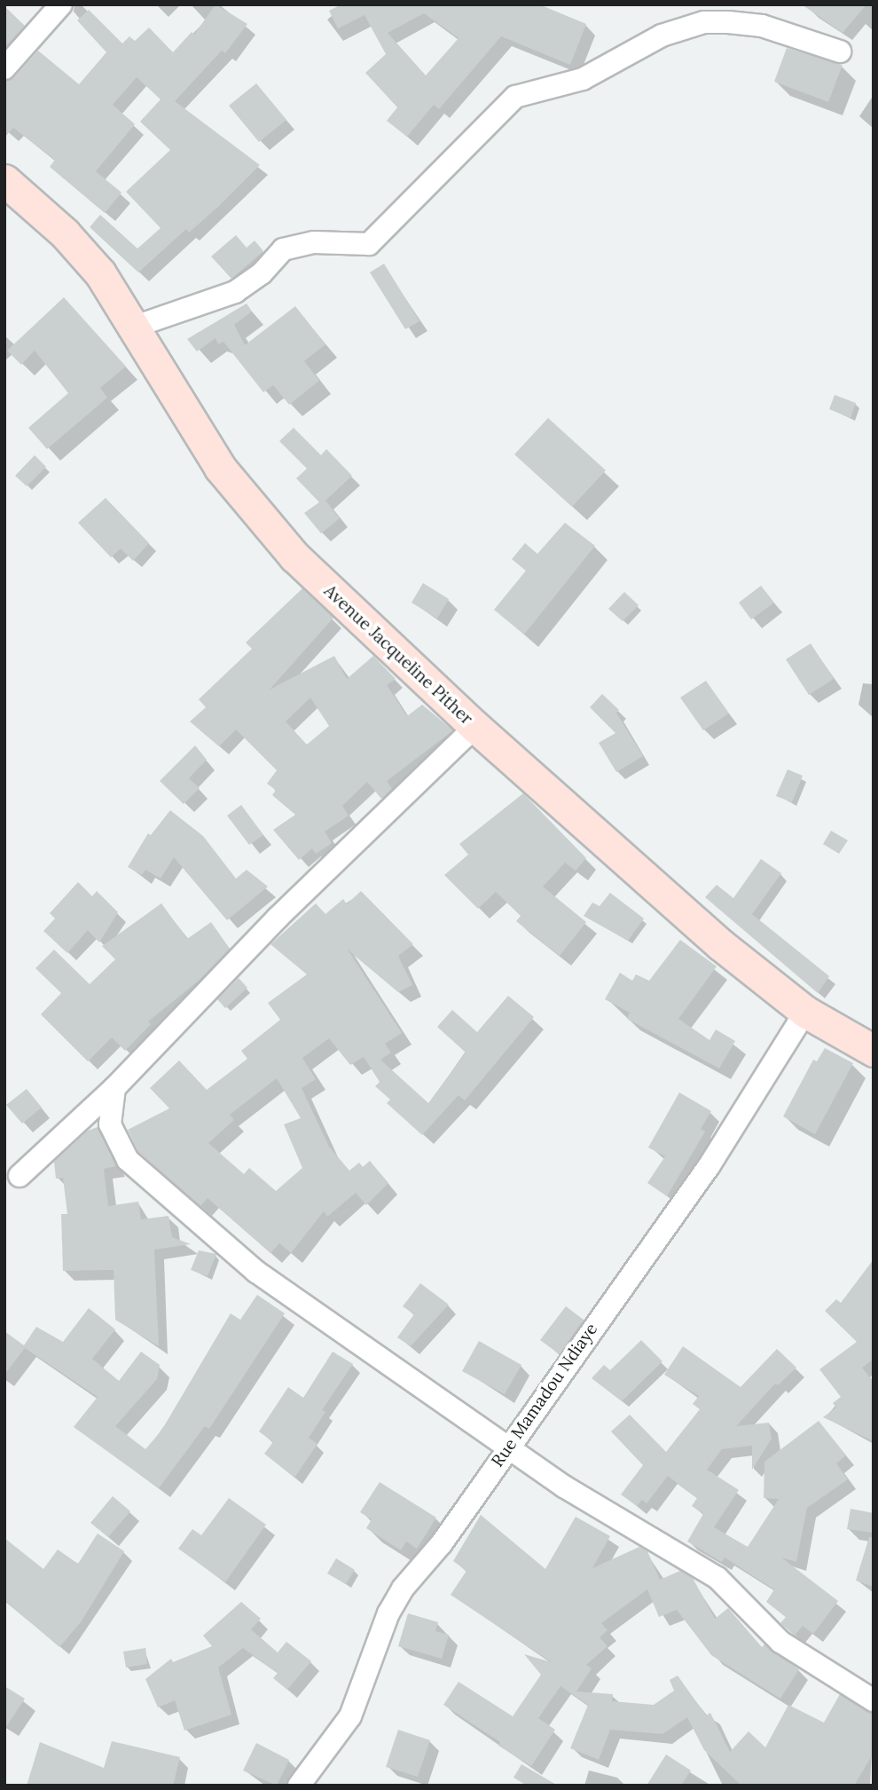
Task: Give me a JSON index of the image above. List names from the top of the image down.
{
  "streets": {
    "street": ["Avenue Jacqueline Pither", "Rue Mamadou Ndiaye"]
  },
  "crossings": [
    ["Avenue Jacqueline Pither", "Rue Mamadou Ndiaye"]
  ]
}
